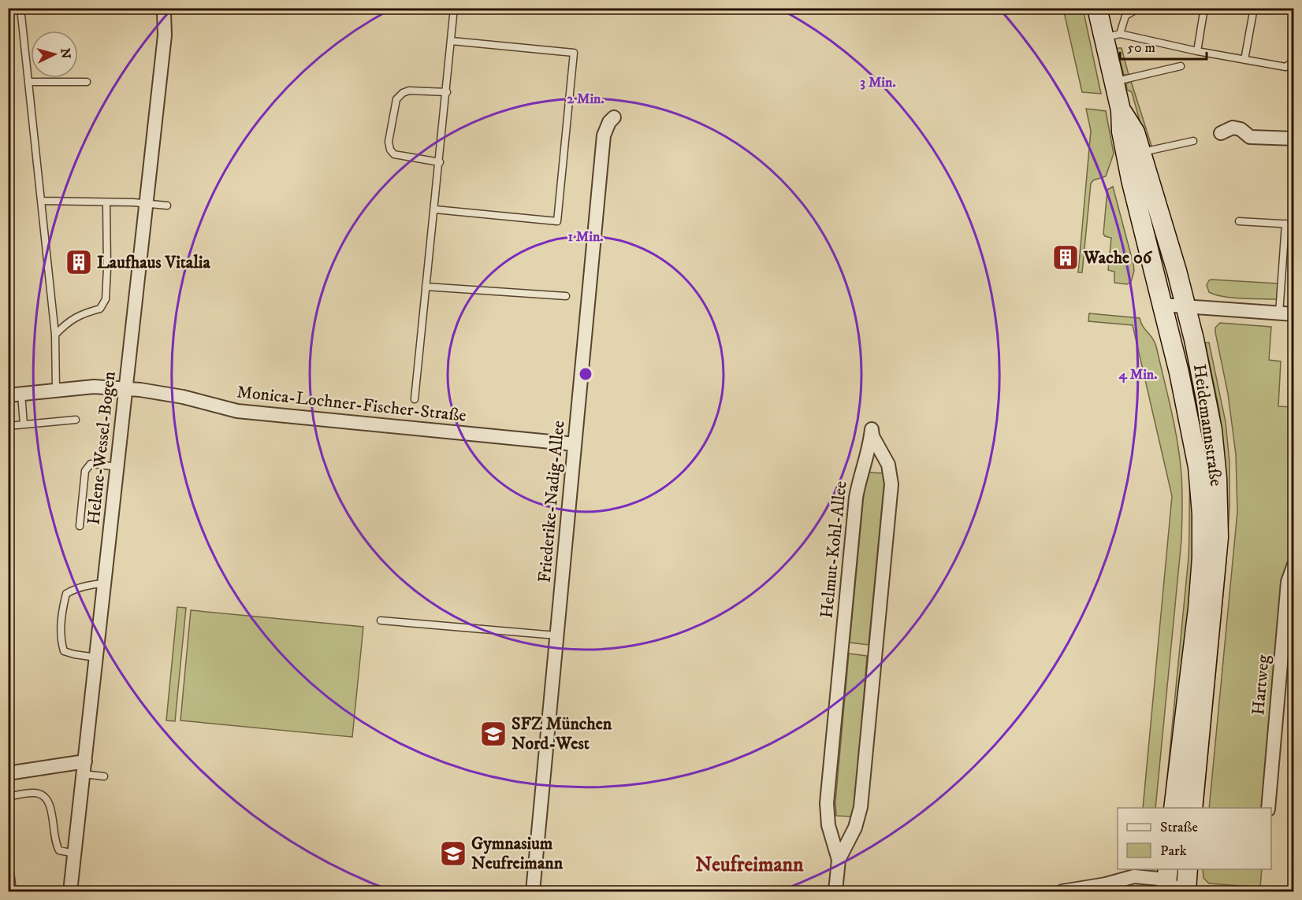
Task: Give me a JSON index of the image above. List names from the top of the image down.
{
  "streets": {
    "main road": ["Heidemannstraße"],
    "street": [
      "Monica-Lochner-Fischer-Straße",
      "Helene-Wessel-Bogen",
      "Friederike-Nadig-Allee",
      "Helmut-Kohl-Allee",
      "Hartweg"
    ]
  },
  "crossings": [
    ["Monica-Lochner-Fischer-Straße", "Helene-Wessel-Bogen"],
    ["Monica-Lochner-Fischer-Straße", "Friederike-Nadig-Allee"]
  ],
  "districts": ["Neufreimann"],
  "places": {
    "building": ["Wache 06", "Laufhaus Vitalia"],
    "school or university": ["SFZ München Nord-West", "Gymnasium Neufreimann"]
  },
  "legend": ["Straße", "Park"],
  "scale_bar": "50 m",
  "north": "right",
  "rings": [
    "3 Min.",
    "2 Min.",
    "1 Min.",
    "4 Min."
  ]
}
